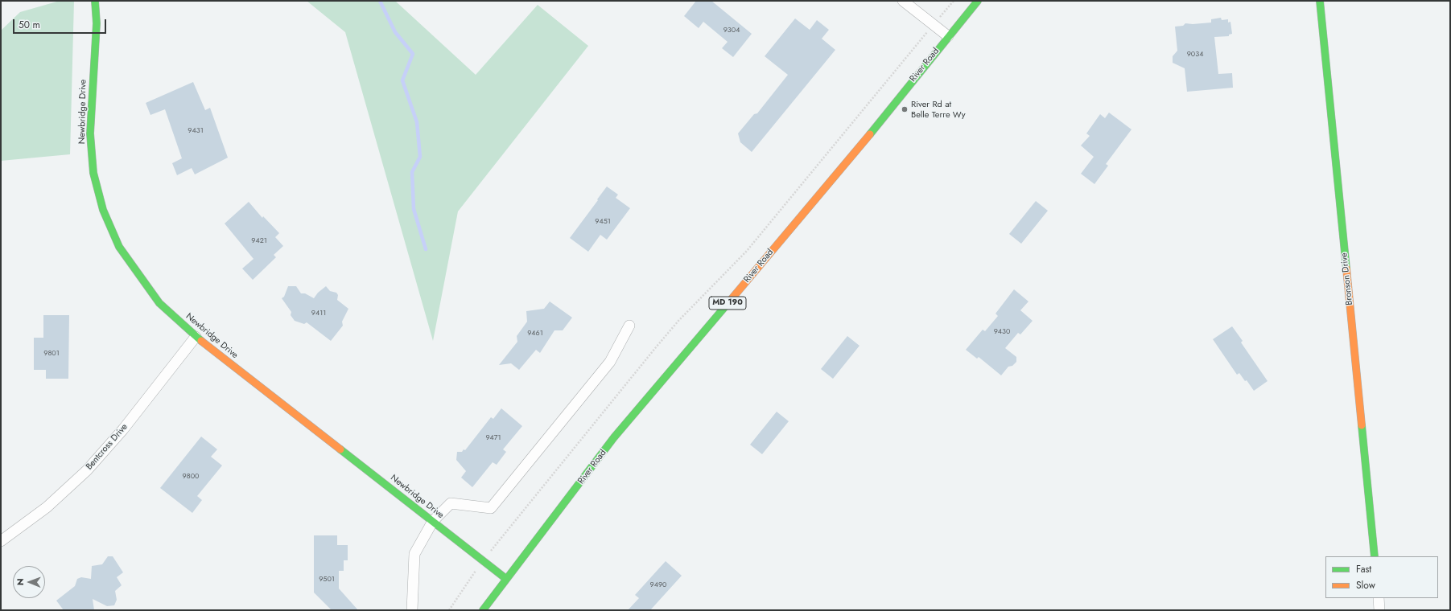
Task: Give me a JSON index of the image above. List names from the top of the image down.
{
  "streets": {
    "street": [
      "River Road",
      "Newbridge Drive",
      "Bronson Drive",
      "MD 190",
      "Bentcross Drive"
    ]
  },
  "crossings": [
    ["River Road", "Newbridge Drive"],
    ["Newbridge Drive", "Bentcross Drive"]
  ],
  "places": ["River Rd at Belle Terre Wy"],
  "house_numbers": [
    "9304",
    "9034",
    "9431",
    "9451",
    "9421",
    "9411",
    "9430",
    "9461",
    "9801",
    "9471",
    "9800",
    "9501",
    "9490"
  ],
  "legend": ["Fast", "Slow"],
  "scale_bar": "50 m",
  "north": "left"
}
